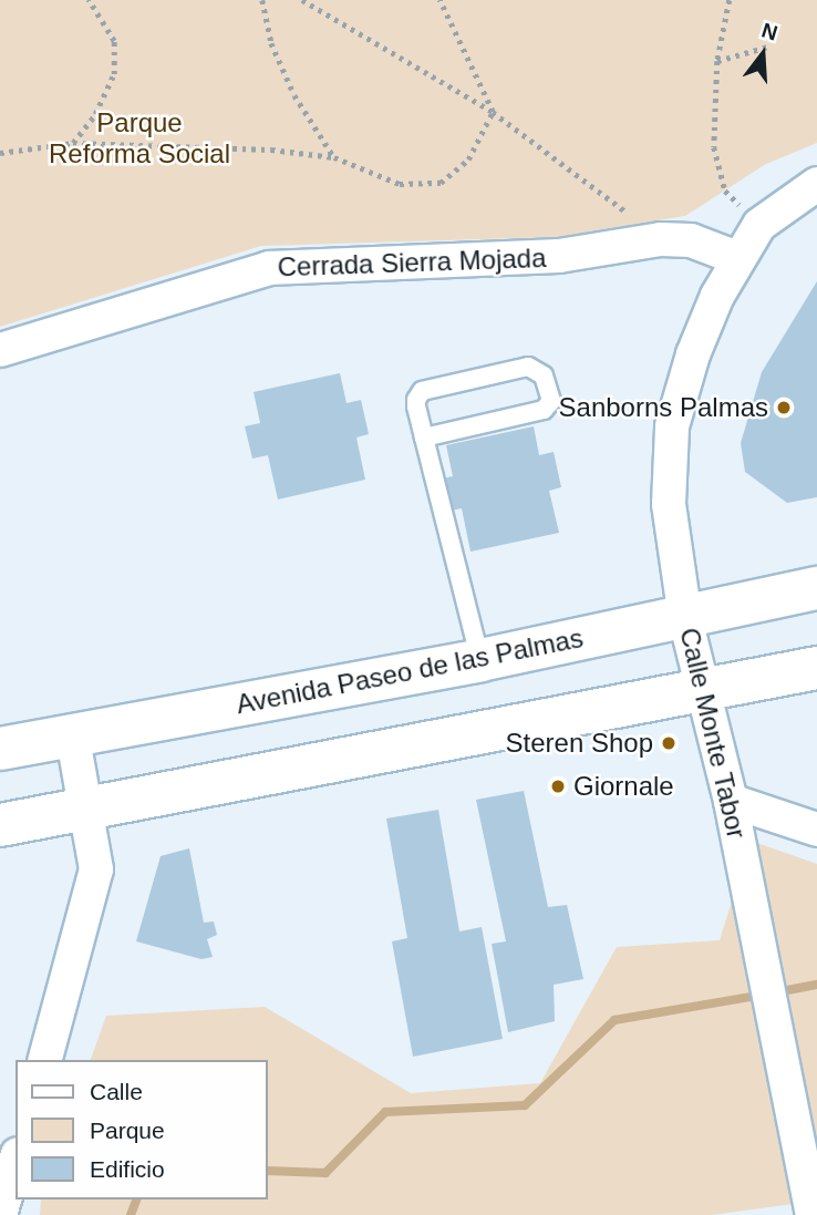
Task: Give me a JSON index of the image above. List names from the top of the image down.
{
  "streets": {
    "main road": ["Avenida Paseo de las Palmas"],
    "street": ["Cerrada Sierra Mojada", "Calle Monte Tabor"]
  },
  "crossings": [
    ["Cerrada Sierra Mojada", "Calle Monte Tabor"],
    ["Avenida Paseo de las Palmas", "Calle Monte Tabor"]
  ],
  "parks": ["Parque Reforma Social"],
  "places": ["Sanborns Palmas", "Steren Shop", "Giornale"],
  "legend": ["Calle", "Parque", "Edificio"],
  "north": "top"
}
